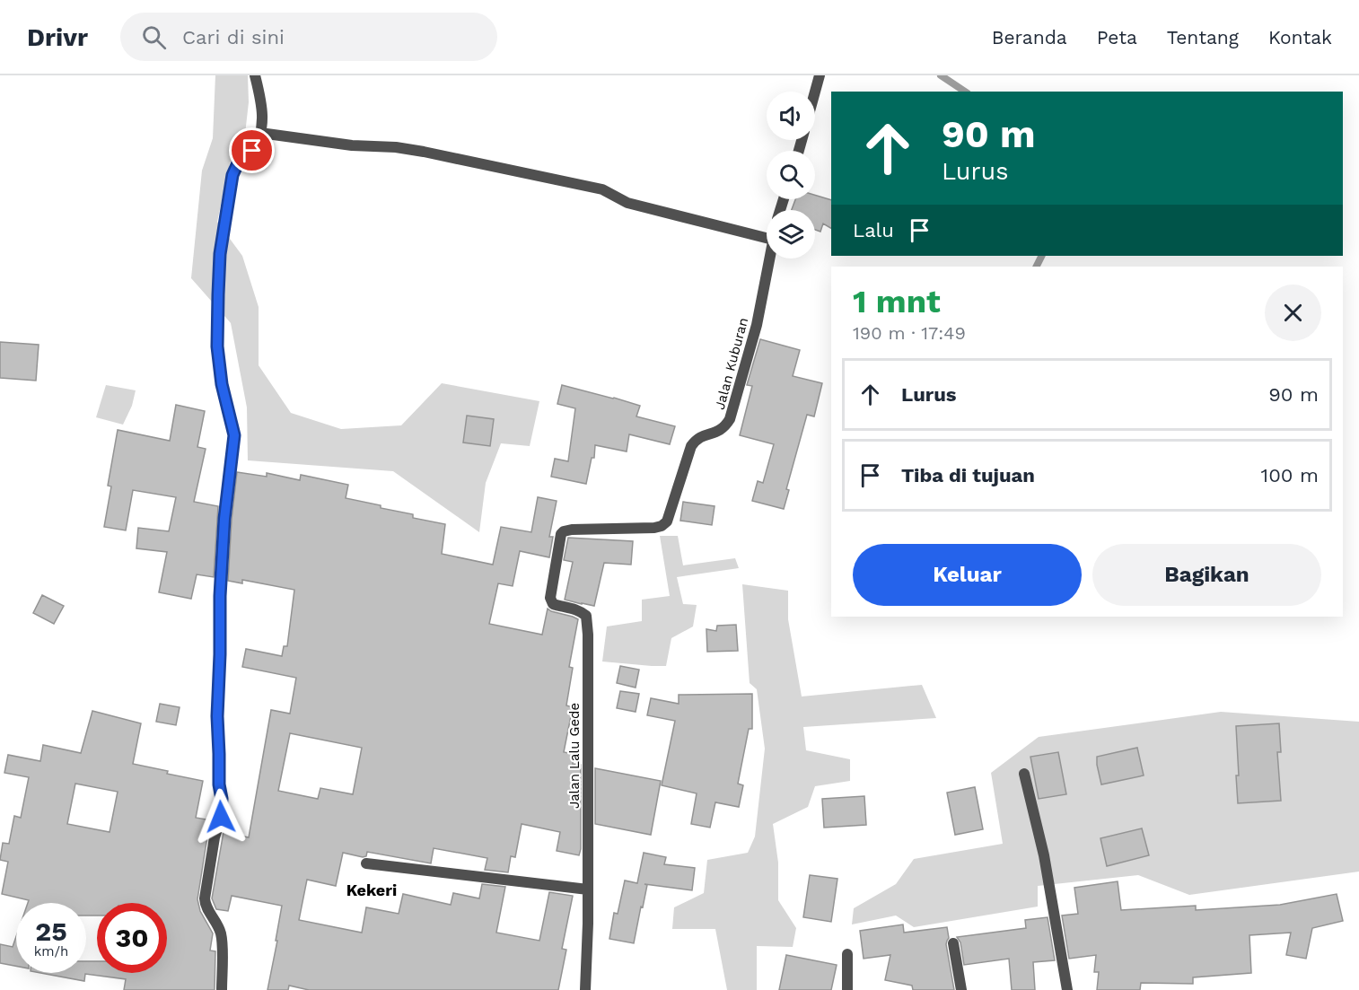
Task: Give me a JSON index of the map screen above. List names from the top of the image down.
{
  "streets": {
    "street": ["Jalan Kuburan", "Jalan Lalu Gede"]
  },
  "crossings": [
    ["Jalan Kuburan", "Jalan Lalu Gede"]
  ],
  "districts": ["Kekeri"],
  "page": {
    "header": "Drivr",
    "search": "Cari di sini",
    "nav": [
      "Beranda",
      "Peta",
      "Tentang",
      "Kontak"
    ],
    "turn": ["90 m", "Lurus"],
    "then": "Lalu",
    "heading": ["1 mnt", "190 m · 17:49"],
    "list": [
      {
        "name": "Lurus",
        "value": "90 m"
      },
      {
        "name": "Tiba di tujuan",
        "value": "100 m"
      }
    ],
    "buttons": ["Keluar", "Bagikan"],
    "speed": "25 km/h",
    "limit": "30"
  }
}
